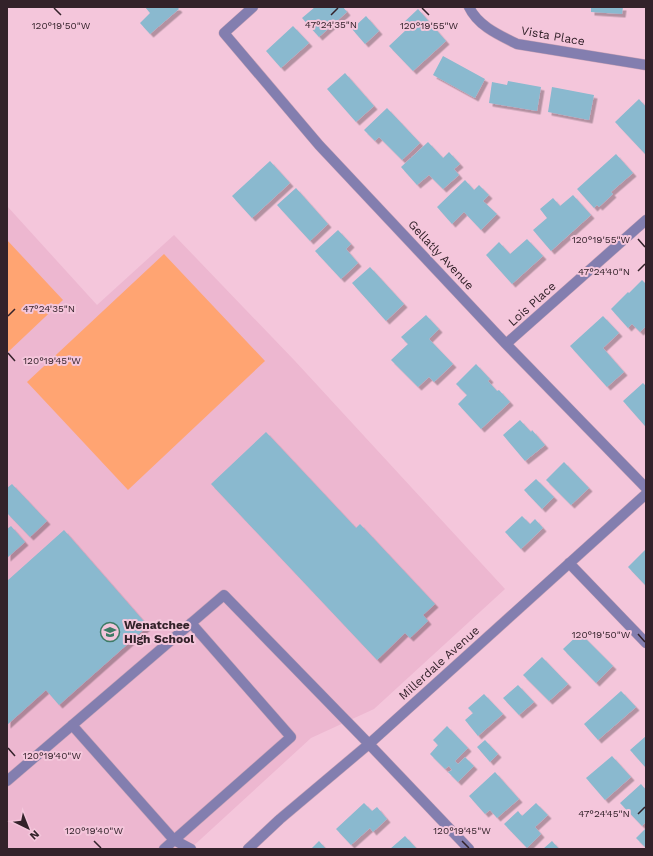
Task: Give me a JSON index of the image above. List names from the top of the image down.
{
  "streets": {
    "street": [
      "Vista Place",
      "Gellatly Avenue",
      "Lois Place",
      "Millerdale Avenue"
    ]
  },
  "crossings": [
    ["Gellatly Avenue", "Lois Place"]
  ],
  "places": {
    "school or university": ["Wenatchee High School"]
  },
  "north": "bottom right",
  "coordinates": [
    "47°24'35\"N",
    "120°19'50\"W",
    "120°19'55\"W",
    "47°24'40\"N",
    "120°19'45\"W",
    "120°19'40\"W",
    "47°24'45\"N"
  ]
}
